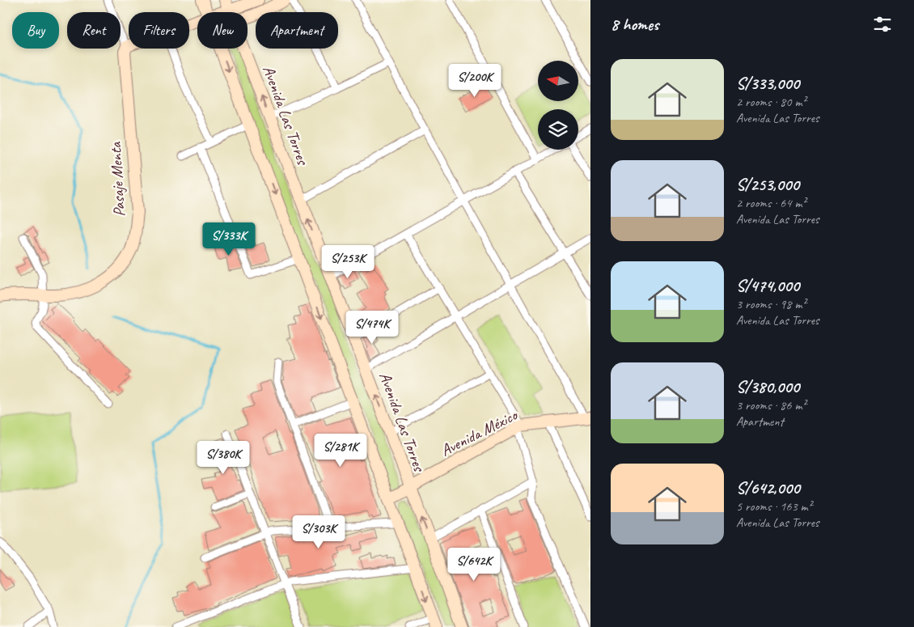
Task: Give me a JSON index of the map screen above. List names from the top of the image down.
{
  "streets": {
    "street": ["Avenida Las Torres", "Pasaje Menta", "Avenida México"]
  },
  "crossings": [
    ["Avenida Las Torres", "Avenida México"]
  ],
  "north": "left",
  "page": {
    "heading": "8 homes",
    "chip": [
      "Buy",
      "Rent",
      "Filters",
      "New",
      "Apartment"
    ],
    "list": [
      {
        "name": "S/333,000",
        "note": "2 rooms · 80 m² · Avenida Las Torres"
      },
      {
        "name": "S/253,000",
        "note": "2 rooms · 64 m² · Avenida Las Torres"
      },
      {
        "name": "S/474,000",
        "note": "3 rooms · 98 m² · Avenida Las Torres"
      },
      {
        "name": "S/380,000",
        "note": "3 rooms · 86 m² · Apartment"
      },
      {
        "name": "S/642,000",
        "note": "5 rooms · 163 m² · Avenida Las Torres"
      }
    ],
    "price": [
      "S/200K",
      "S/333K",
      "S/253K",
      "S/474K",
      "S/281K",
      "S/380K",
      "S/303K",
      "S/642K"
    ]
  }
}
